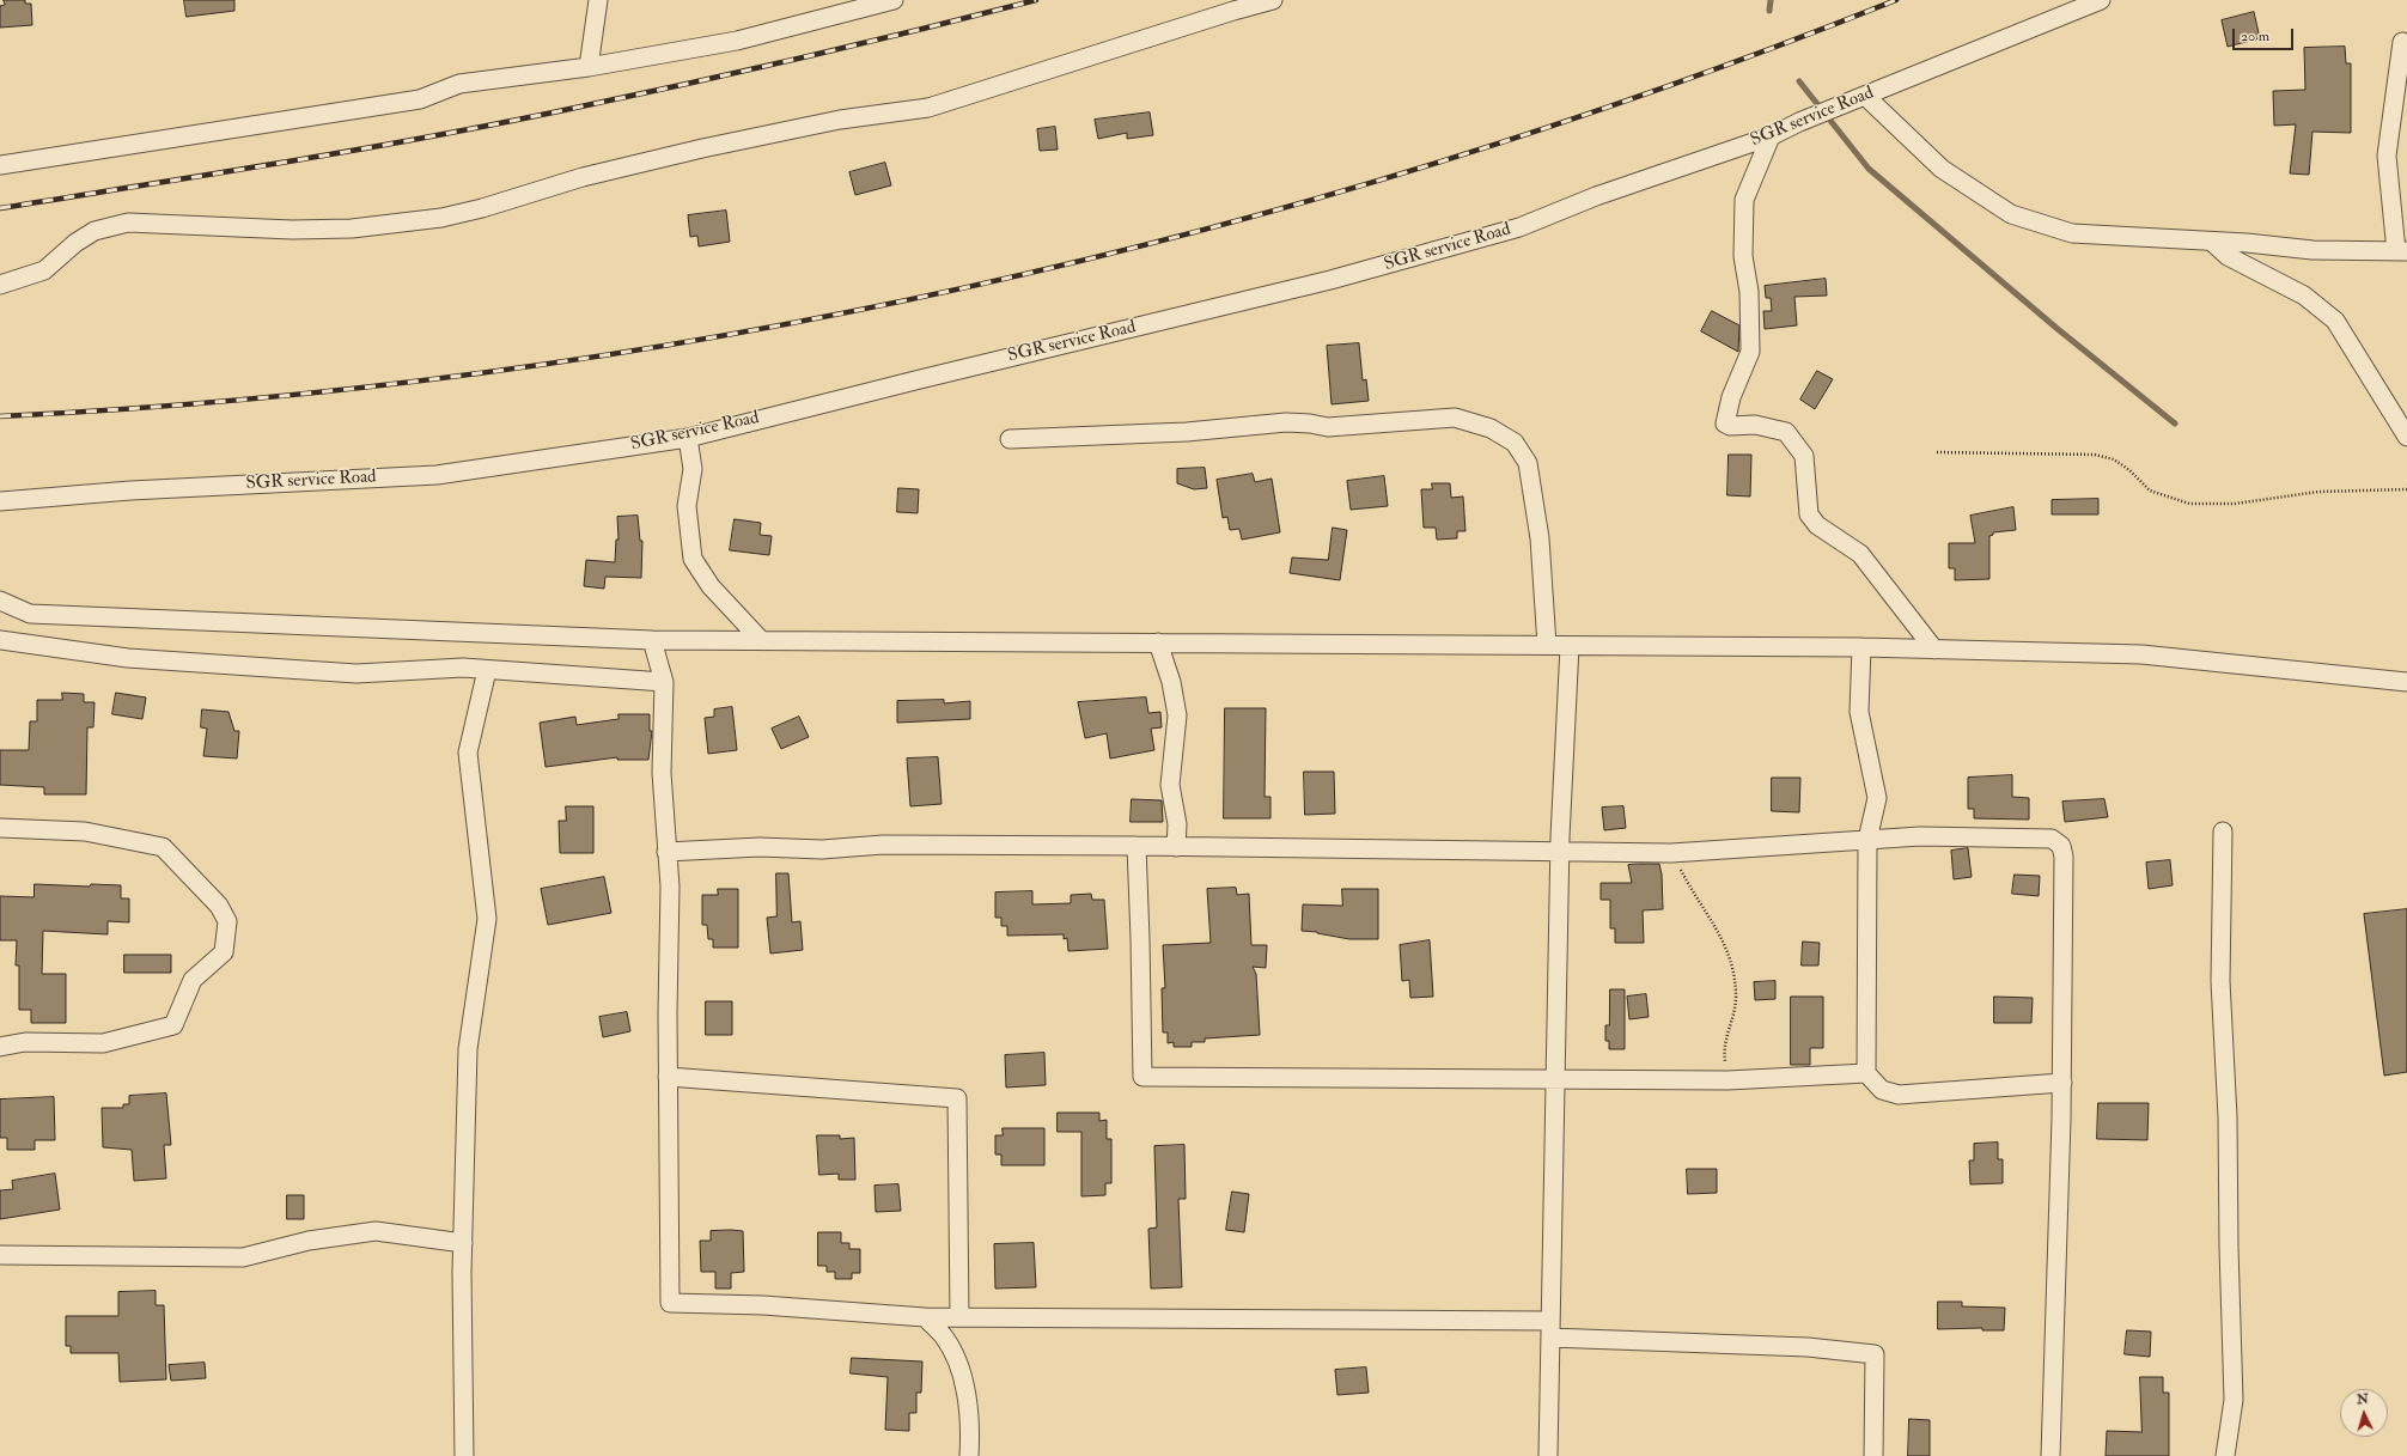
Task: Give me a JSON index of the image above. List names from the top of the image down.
{
  "streets": {
    "street": ["SGR service Road"]
  },
  "scale_bar": "20 m",
  "north": "top"
}
